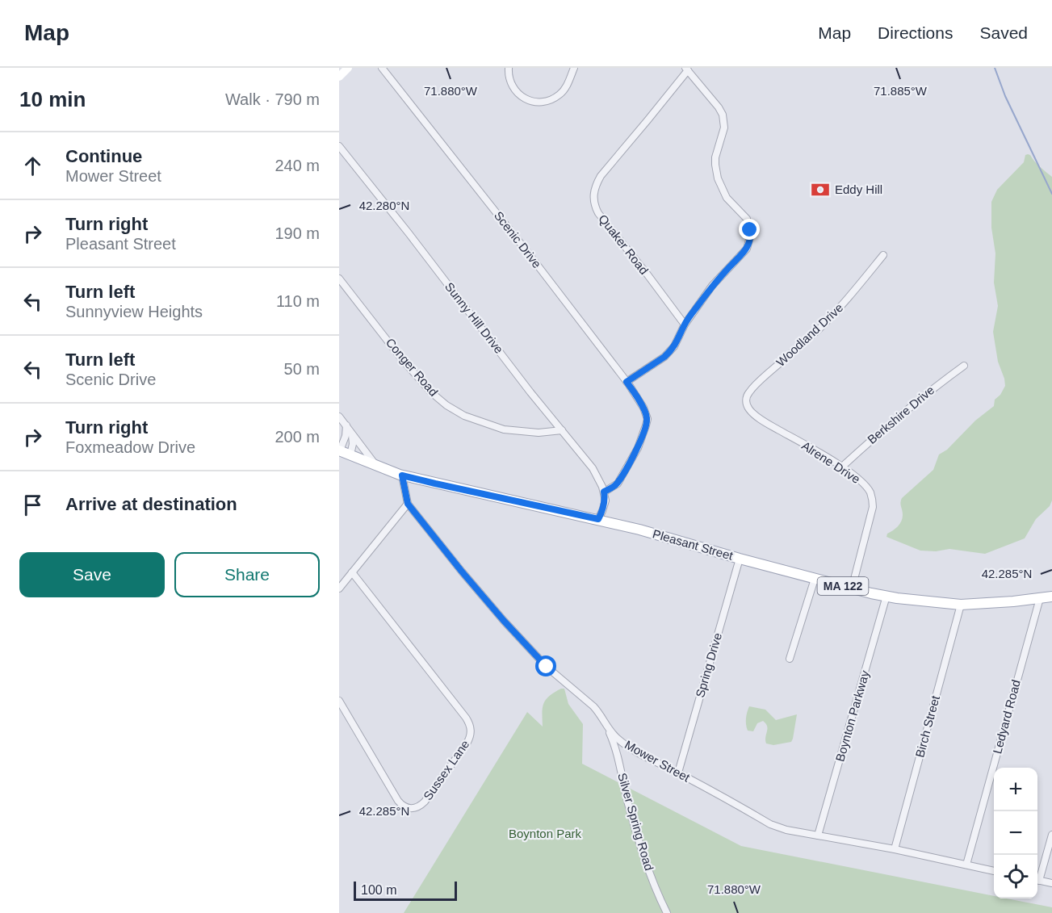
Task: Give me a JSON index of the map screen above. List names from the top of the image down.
{
  "streets": {
    "main road": ["Pleasant Street", "MA 122"],
    "street": [
      "Scenic Drive",
      "Quaker Road",
      "Sunny Hill Drive",
      "Woodland Drive",
      "Conger Road",
      "Berkshire Drive",
      "Alrene Drive",
      "Spring Drive",
      "Boynton Parkway",
      "Ledyard Road",
      "Birch Street",
      "Mower Street",
      "Sussex Lane",
      "Silver Spring Road"
    ]
  },
  "crossings": [
    ["Scenic Drive", "Sunny Hill Drive"],
    ["Sunny Hill Drive", "Conger Road"],
    ["Woodland Drive", "Alrene Drive"],
    ["Berkshire Drive", "Alrene Drive"],
    ["Alrene Drive", "Pleasant Street"],
    ["Pleasant Street", "Spring Drive"],
    ["Pleasant Street", "Boynton Parkway"],
    ["Pleasant Street", "Ledyard Road"],
    ["Pleasant Street", "Birch Street"],
    ["Pleasant Street", "Mower Street"],
    ["Spring Drive", "Mower Street"],
    ["Boynton Parkway", "Mower Street"],
    ["Ledyard Road", "Mower Street"],
    ["Birch Street", "Mower Street"],
    ["Mower Street", "Silver Spring Road"]
  ],
  "parks": ["Boynton Park"],
  "places": {
    "bank": ["Eddy Hill"]
  },
  "scale_bar": "100 m",
  "page": {
    "header": "Map",
    "nav": ["Map", "Directions", "Saved"],
    "heading": ["10 min", "Walk · 790 m"],
    "list": [
      ["Continue", "Mower Street", "240 m"],
      ["Turn right", "Pleasant Street", "190 m"],
      ["Turn left", "Sunnyview Heights", "110 m"],
      ["Turn left", "Scenic Drive", "50 m"],
      ["Turn right", "Foxmeadow Drive", "200 m"],
      "Arrive at destination"
    ],
    "buttons": ["Save", "Share"],
    "map_buttons": ["+", "−"],
    "scale": "100 m"
  },
  "coordinates": [
    "71.880°W",
    "71.885°W",
    "42.280°N",
    "42.285°N"
  ]
}
